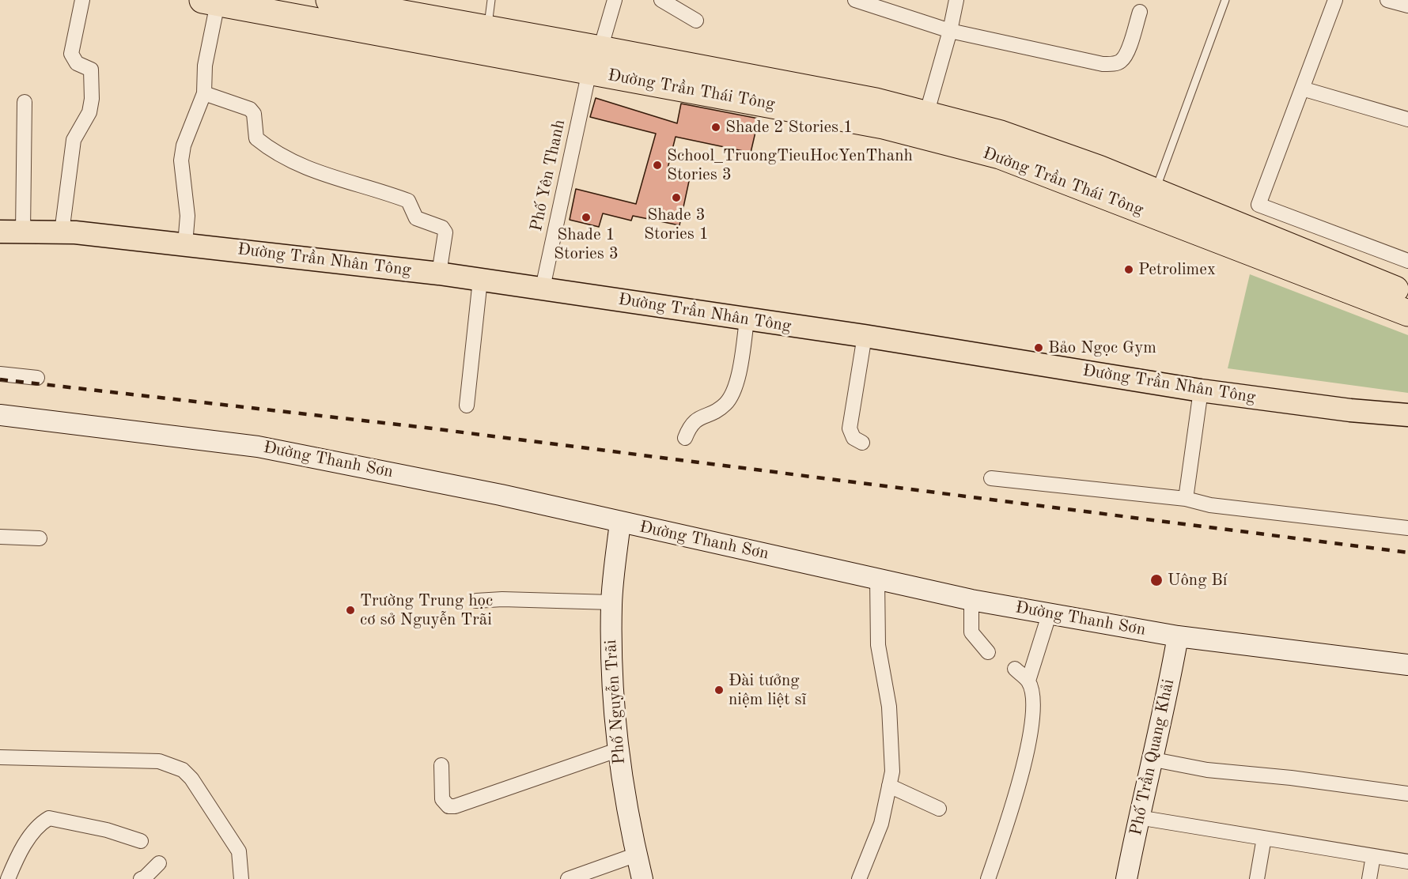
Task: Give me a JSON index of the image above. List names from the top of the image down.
{
  "streets": {
    "highway": ["Đường Trần Thái Tông"],
    "main road": ["Đường Trần Nhân Tông"],
    "street": [
      "Phố Yên Thanh",
      "Đường Thanh Sơn",
      "Phố Nguyễn Trãi",
      "Phố Trần Quang Khải"
    ]
  },
  "crossings": [
    ["Đường Trần Thái Tông", "Phố Yên Thanh"],
    ["Phố Yên Thanh", "Đường Trần Nhân Tông"],
    ["Đường Thanh Sơn", "Phố Nguyễn Trãi"],
    ["Đường Thanh Sơn", "Phố Trần Quang Khải"]
  ],
  "places": [
    "Shade 2 Stories 1",
    "School_TruongTieuHocYenThanh Stories 3",
    "Shade 3 Stories 1",
    "Shade 1 Stories 3",
    "Petrolimex",
    "Bảo Ngọc Gym",
    "Uông Bí",
    "Trường Trung học cơ sở Nguyễn Trãi",
    "Đài tưởng niệm liệt sĩ"
  ]
}
